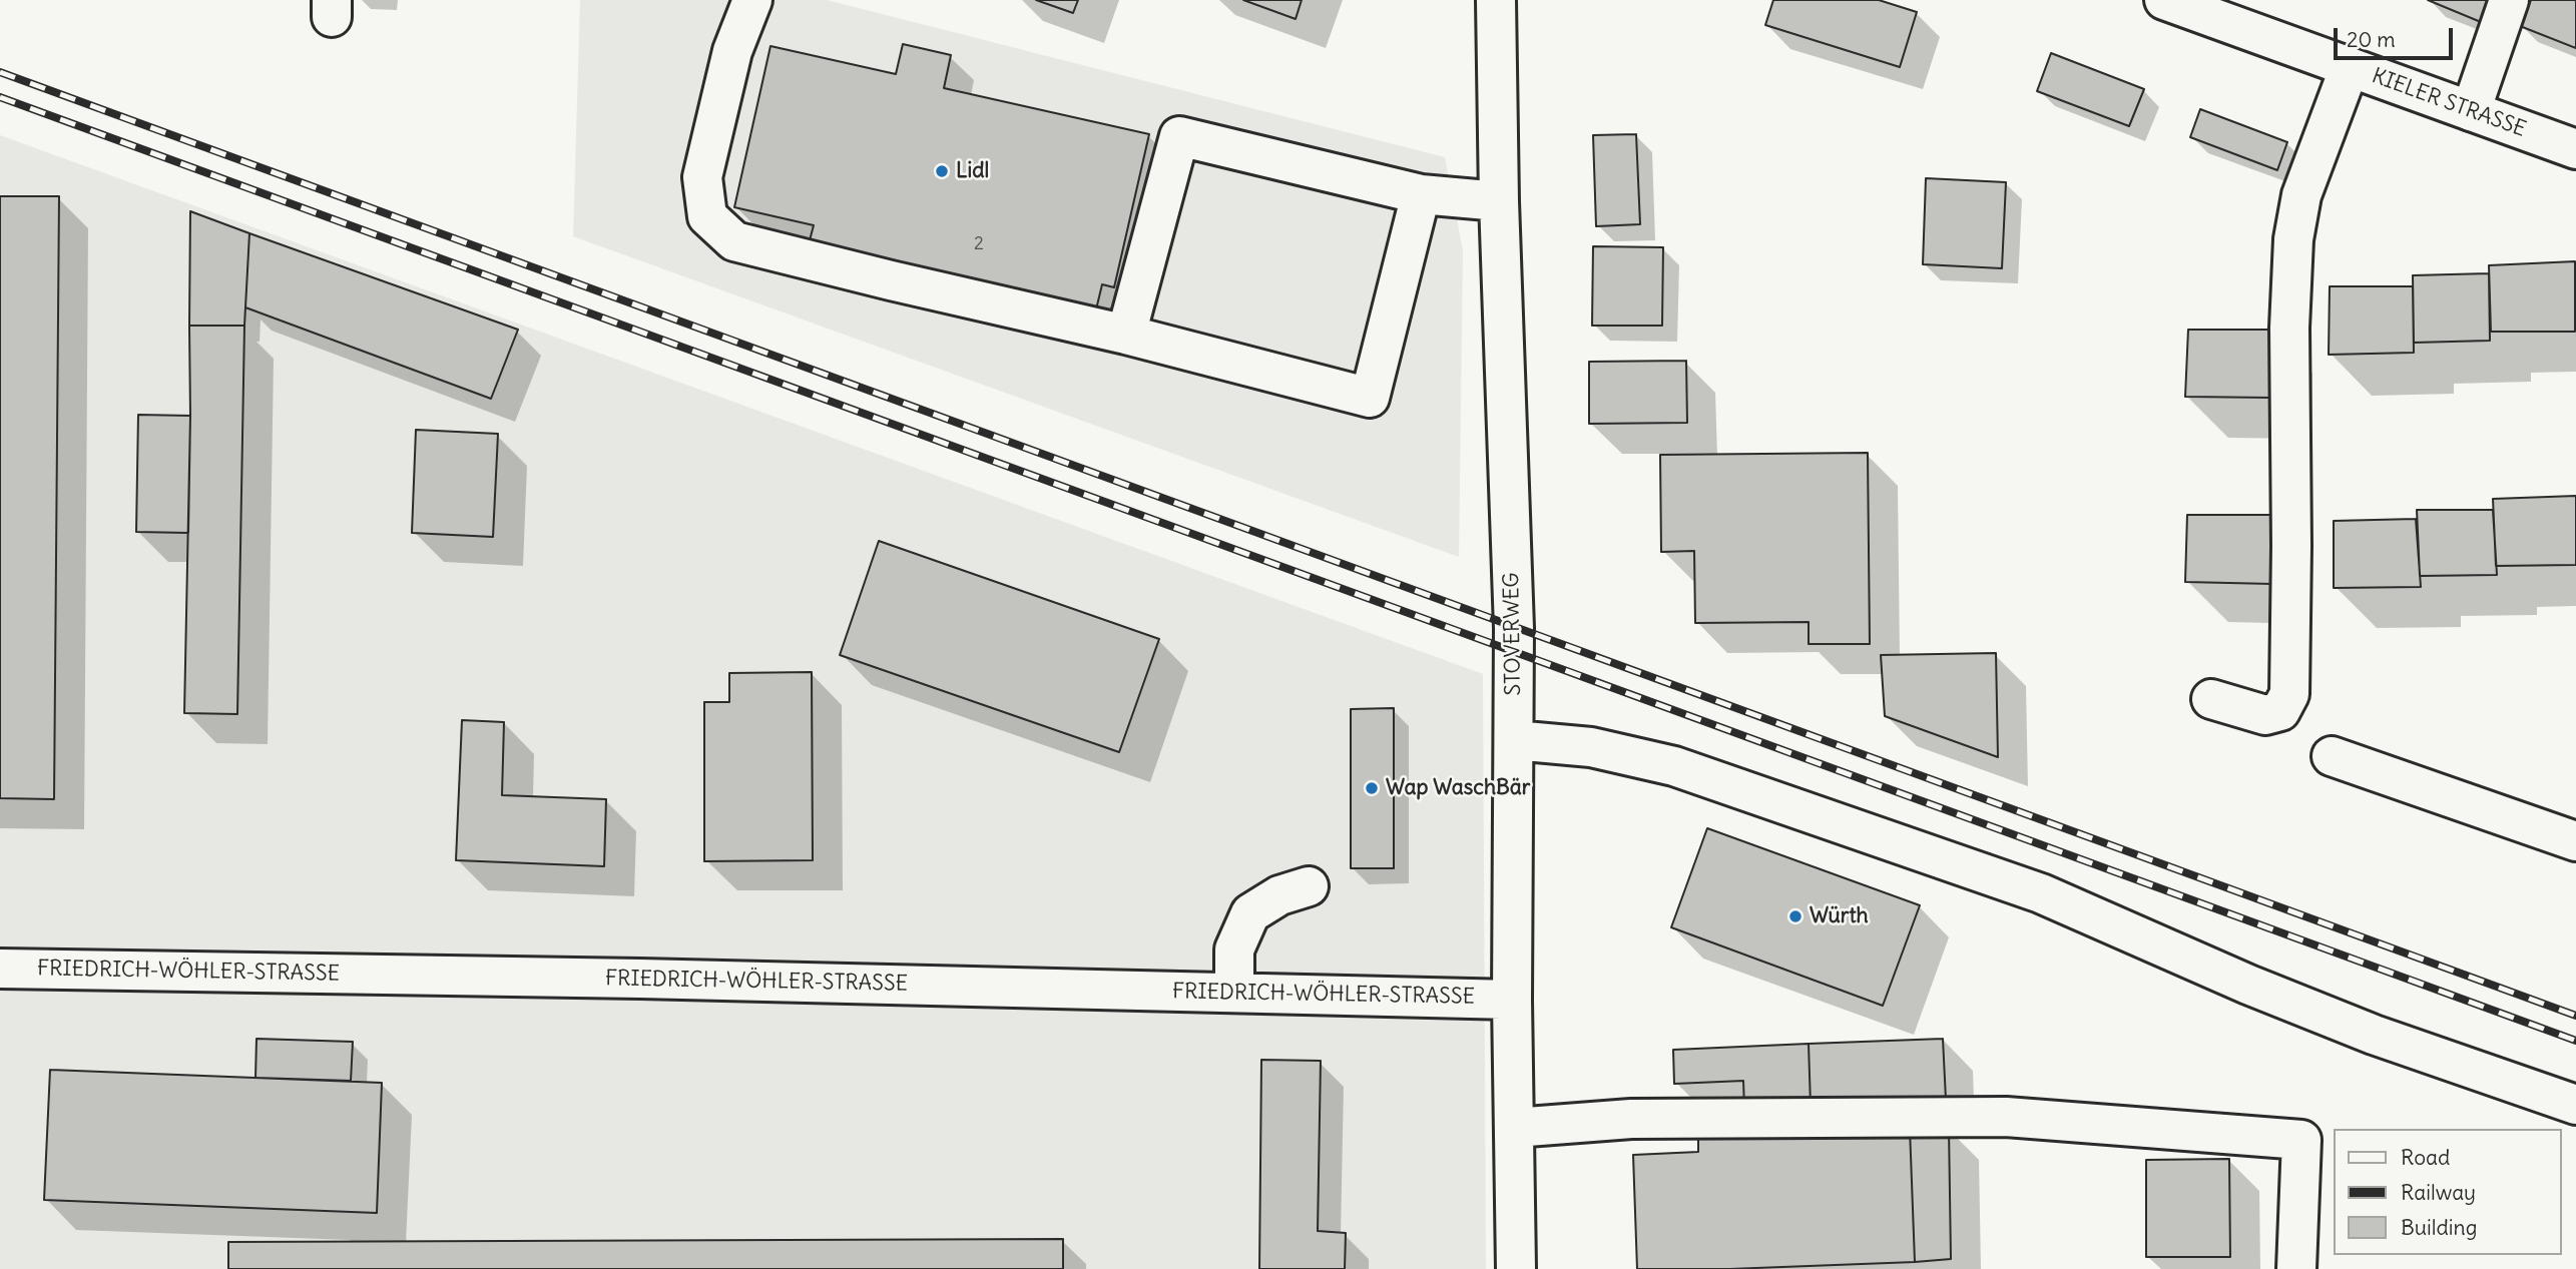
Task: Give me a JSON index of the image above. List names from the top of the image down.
{
  "streets": {
    "street": ["KIELER STRASSE", "STOVERWEG", "FRIEDRICH-WÖHLER-STRASSE"]
  },
  "crossings": [
    ["STOVERWEG", "FRIEDRICH-WÖHLER-STRASSE"]
  ],
  "places": ["Lidl", "Wap WaschBär", "Würth"],
  "house_numbers": ["2"],
  "legend": ["Road", "Railway", "Building"],
  "scale_bar": "20 m"
}
